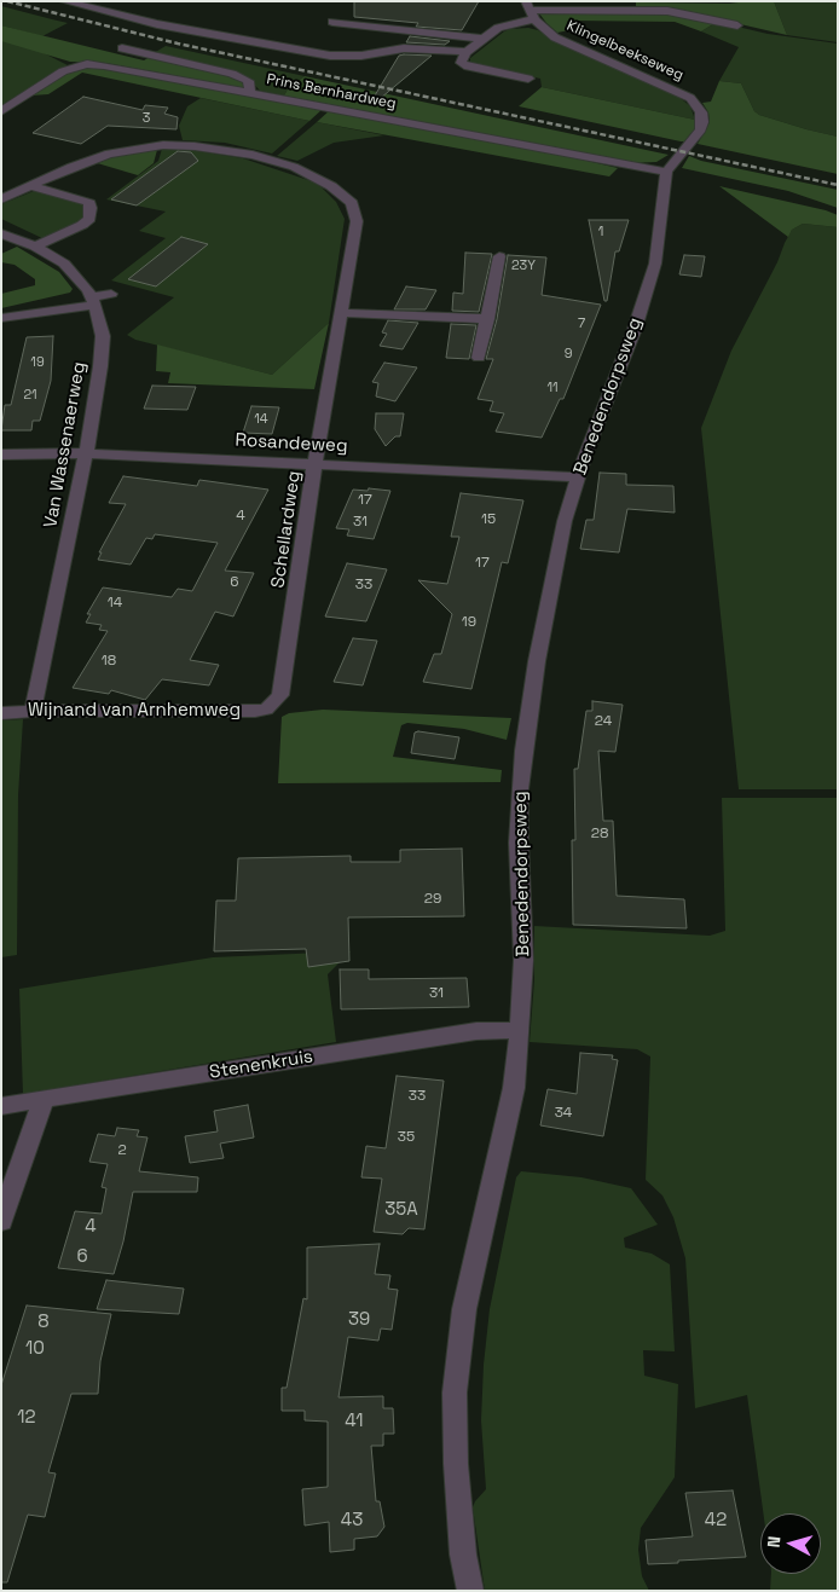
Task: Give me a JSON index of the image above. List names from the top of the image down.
{
  "streets": {
    "street": [
      "Klingelbeekseweg",
      "Prins Bernhardweg",
      "Benedendorpsweg",
      "Rosandeweg",
      "Van Wassenaerweg",
      "Schellardweg",
      "Wijnand van Arnhemweg",
      "Stenenkruis"
    ]
  },
  "crossings": [
    ["Klingelbeekseweg", "Prins Bernhardweg"],
    ["Klingelbeekseweg", "Benedendorpsweg"],
    ["Prins Bernhardweg", "Benedendorpsweg"],
    ["Benedendorpsweg", "Rosandeweg"],
    ["Benedendorpsweg", "Stenenkruis"],
    ["Rosandeweg", "Van Wassenaerweg"],
    ["Rosandeweg", "Schellardweg"],
    ["Van Wassenaerweg", "Wijnand van Arnhemweg"],
    ["Schellardweg", "Wijnand van Arnhemweg"]
  ],
  "house_numbers": [
    "3",
    "1",
    "23Y",
    "7",
    "9",
    "19",
    "11",
    "21",
    "14",
    "17",
    "4",
    "15",
    "31",
    "17",
    "6",
    "33",
    "14",
    "19",
    "18",
    "24",
    "28",
    "29",
    "31",
    "33",
    "34",
    "35",
    "2",
    "35A",
    "4",
    "6",
    "39",
    "8",
    "10",
    "12",
    "41",
    "43",
    "42"
  ],
  "north": "left"
}
